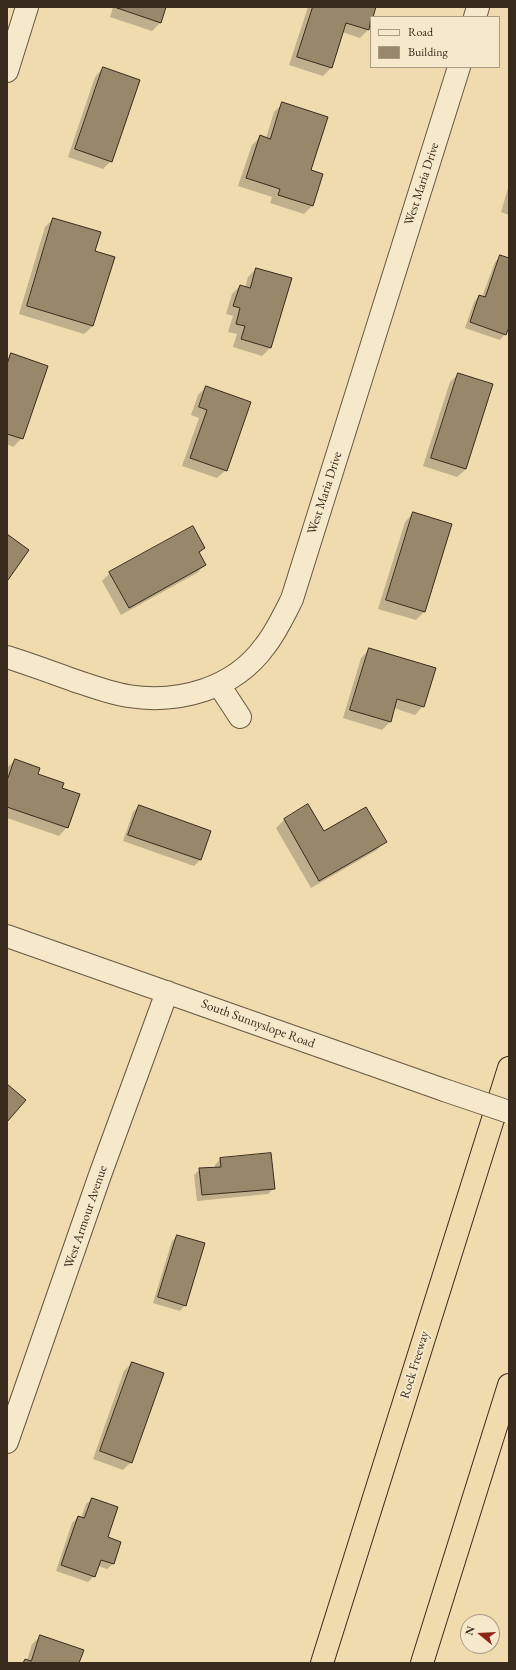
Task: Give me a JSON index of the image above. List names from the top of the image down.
{
  "streets": {
    "highway": ["Rock Freeway"],
    "street": ["West Maria Drive", "South Sunnyslope Road", "West Armour Avenue"]
  },
  "crossings": [
    ["South Sunnyslope Road", "West Armour Avenue"]
  ],
  "legend": ["Road", "Building"],
  "north": "left"
}
